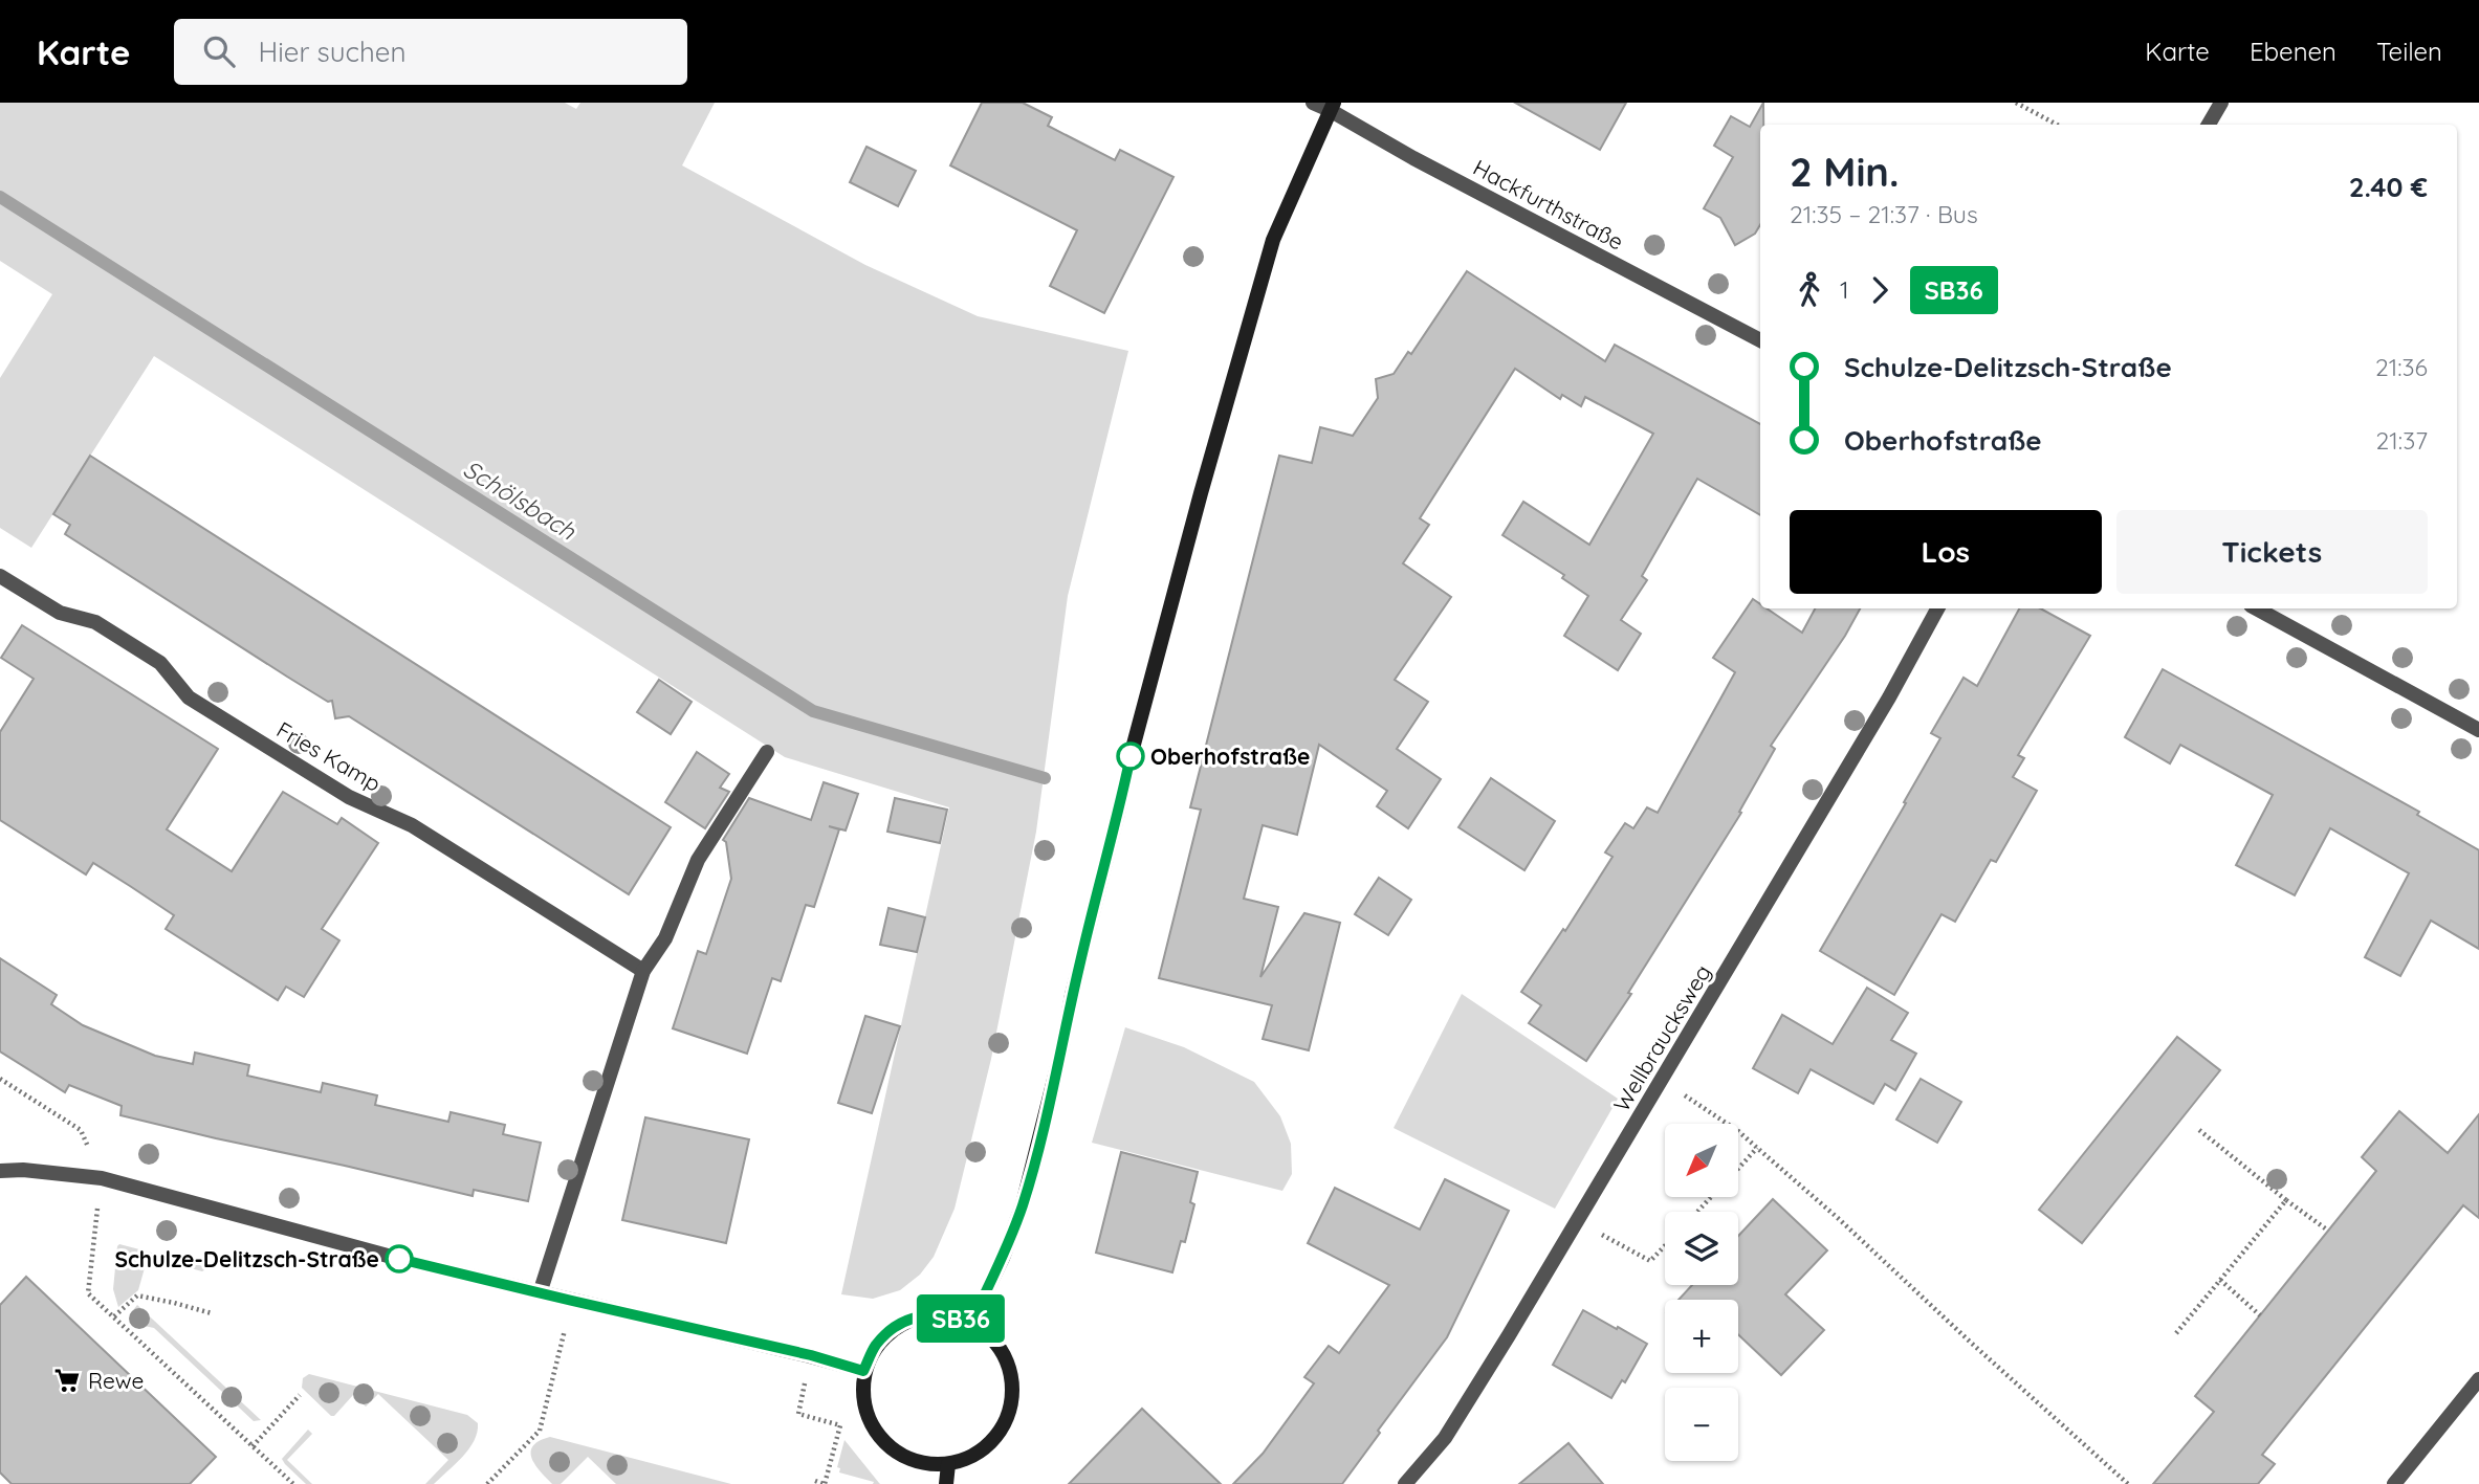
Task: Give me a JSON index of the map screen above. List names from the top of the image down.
{
  "streets": {
    "street": ["Hackfurthstraße", "Fries Kamp", "Wellbraucksweg"]
  },
  "water": ["Schölsbach"],
  "places": {
    "other": ["Oberhofstraße", "Schulze-Delitzsch-Straße"],
    "supermarket": ["Rewe"]
  },
  "lines": ["bus line SB36"],
  "north": "bottom left",
  "page": {
    "header": "Karte",
    "search": "Hier suchen",
    "nav": ["Karte", "Ebenen", "Teilen"],
    "on_map": "SB36",
    "heading": ["2 Min.", "21:35 – 21:37 · Bus", "2.40 €"],
    "legs": ["1", "SB36"],
    "list": [
      {
        "name": "Schulze-Delitzsch-Straße",
        "value": "21:36"
      },
      {
        "name": "Oberhofstraße",
        "value": "21:37"
      }
    ],
    "buttons": ["Los", "Tickets"],
    "map_buttons": ["+", "−"]
  }
}
